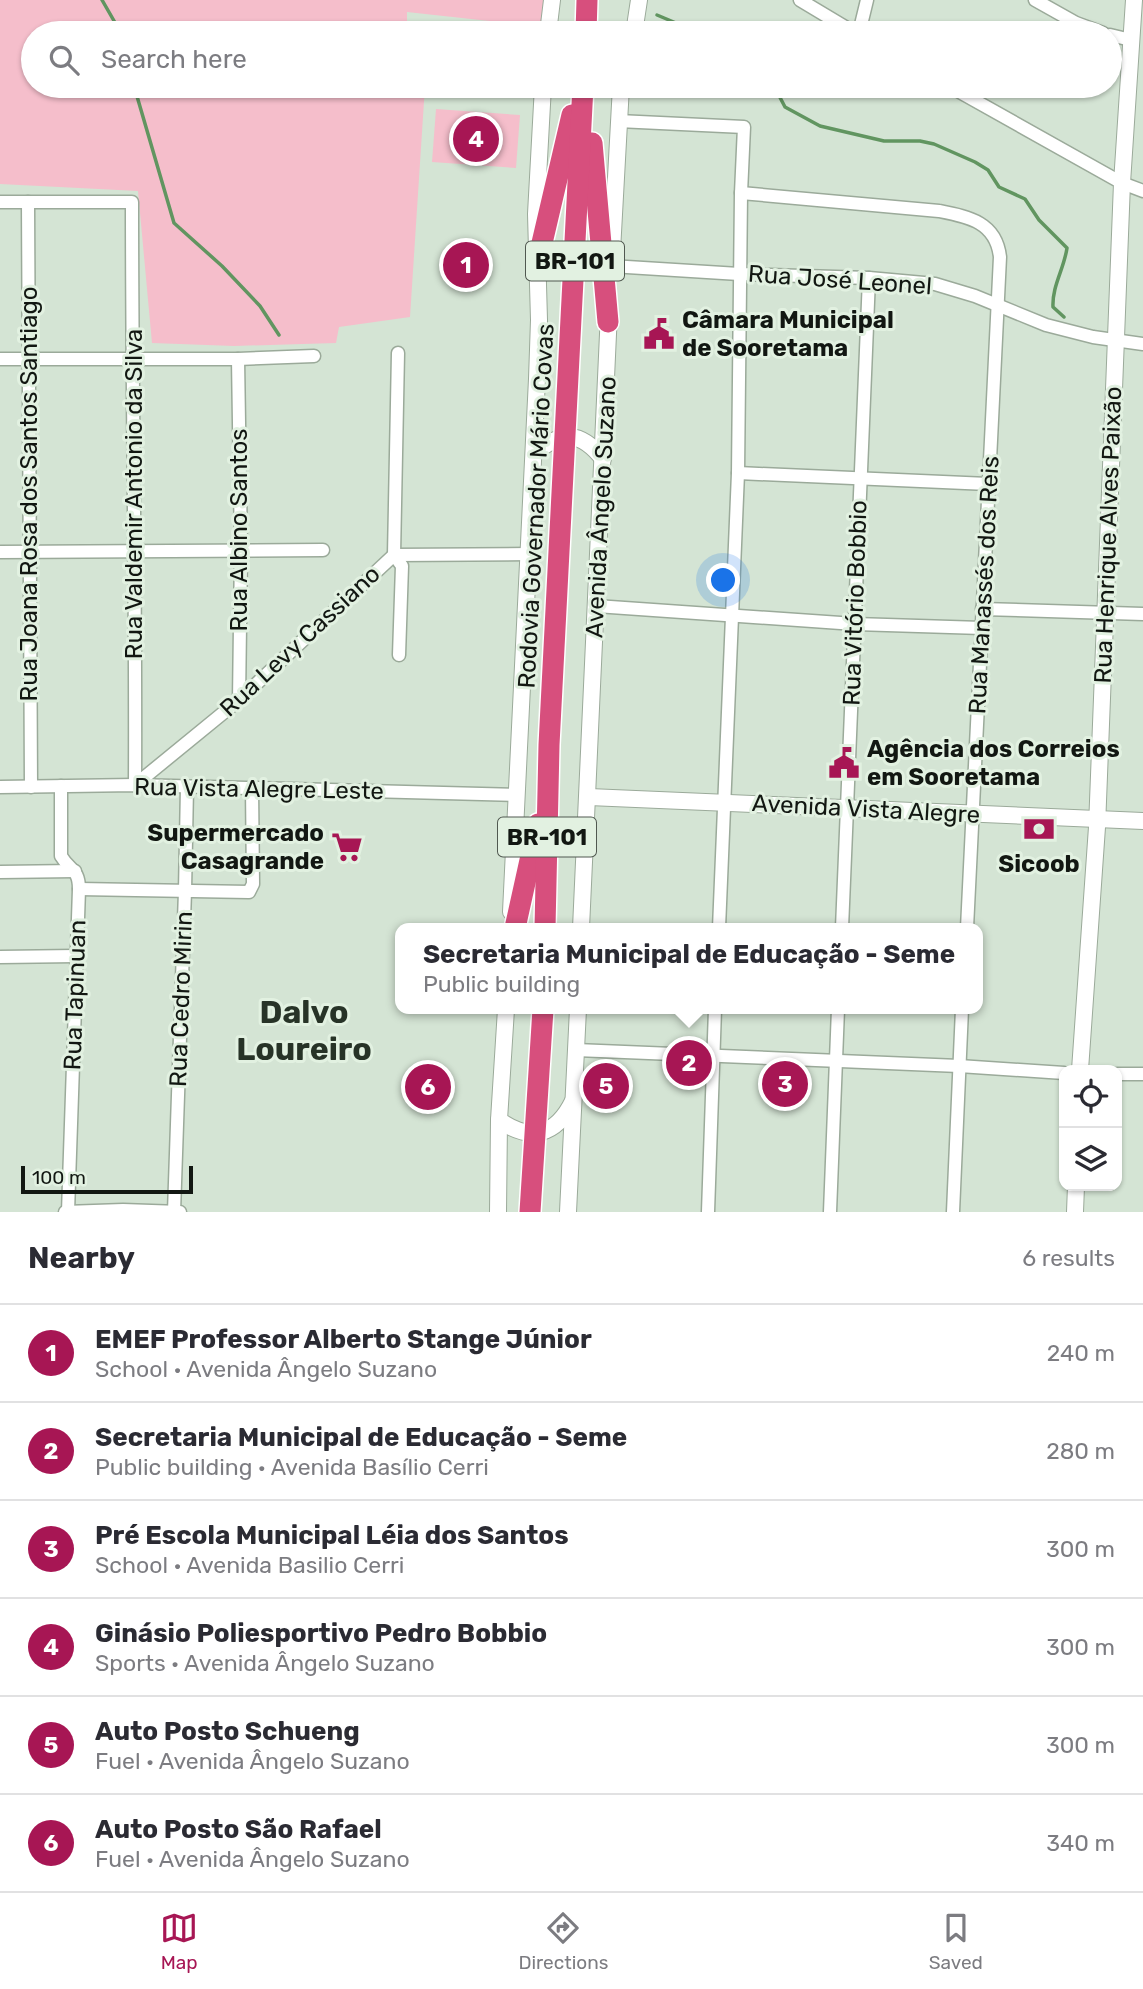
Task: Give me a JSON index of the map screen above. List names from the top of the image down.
{
  "streets": {
    "highway": ["BR-101", "Rodovia Governador Mário Covas"],
    "main road": ["Avenida Ângelo Suzano", "Rua Henrique Alves Paixão", "Avenida Vista Alegre"],
    "street": [
      "Rua José Leonel",
      "Rua Joana Rosa dos Santos Santiago",
      "Rua Valdemir Antonio da Silva",
      "Rua Albino Santos",
      "Rua Manassés dos Reis",
      "Rua Vitório Bobbio",
      "Rua Levy Cassiano",
      "Rua Vista Alegre Leste",
      "Rua Tapinuan",
      "Rua Cedro Mirin"
    ]
  },
  "crossings": [
    ["Rua José Leonel", "Avenida Ângelo Suzano"],
    ["Rua José Leonel", "Rua Henrique Alves Paixão"],
    ["Rua José Leonel", "Rua Manassés dos Reis"],
    ["Rua José Leonel", "Rua Vitório Bobbio"],
    ["Rua Joana Rosa dos Santos Santiago", "Rua Valdemir Antonio da Silva"],
    ["Rua Joana Rosa dos Santos Santiago", "Rua Vista Alegre Leste"],
    ["Rua Valdemir Antonio da Silva", "Rua Levy Cassiano"],
    ["Rua Valdemir Antonio da Silva", "Rua Vista Alegre Leste"],
    ["Avenida Ângelo Suzano", "Avenida Vista Alegre"],
    ["Rua Albino Santos", "Rua Levy Cassiano"],
    ["Rua Henrique Alves Paixão", "Avenida Vista Alegre"],
    ["Rua Manassés dos Reis", "Avenida Vista Alegre"],
    ["Rua Vitório Bobbio", "Avenida Vista Alegre"],
    ["Rua Levy Cassiano", "Rua Vista Alegre Leste"],
    ["Rua Vista Alegre Leste", "Rua Tapinuan"],
    ["Rua Vista Alegre Leste", "Rua Cedro Mirin"]
  ],
  "districts": ["Dalvo Loureiro"],
  "places": {
    "public building": ["Câmara Municipal de Sooretama", "Agência dos Correios em Sooretama"],
    "bank": ["Sicoob"],
    "supermarket": ["Supermercado Casagrande"]
  },
  "scale_bar": "100 m",
  "page": {
    "search": "Search here",
    "pins": [
      "4",
      "1",
      "2",
      "3",
      "5",
      "6"
    ],
    "popup": ["Secretaria Municipal de Educação - Seme", "Public building"],
    "scale": "100 m",
    "heading": ["Nearby", "6 results"],
    "list": [
      {
        "mark": "1",
        "name": "EMEF Professor Alberto Stange Júnior",
        "note": "School · Avenida Ângelo Suzano",
        "value": "240 m"
      },
      {
        "mark": "2",
        "name": "Secretaria Municipal de Educação - Seme",
        "note": "Public building · Avenida Basílio Cerri",
        "value": "280 m"
      },
      {
        "mark": "3",
        "name": "Pré Escola Municipal Léia dos Santos",
        "note": "School · Avenida Basilio Cerri",
        "value": "300 m"
      },
      {
        "mark": "4",
        "name": "Ginásio Poliesportivo Pedro Bobbio",
        "note": "Sports · Avenida Ângelo Suzano",
        "value": "300 m"
      },
      {
        "mark": "5",
        "name": "Auto Posto Schueng",
        "note": "Fuel · Avenida Ângelo Suzano",
        "value": "300 m"
      },
      {
        "mark": "6",
        "name": "Auto Posto São Rafael",
        "note": "Fuel · Avenida Ângelo Suzano",
        "value": "340 m"
      }
    ],
    "nav": ["Map", "Directions", "Saved"]
  }
}
